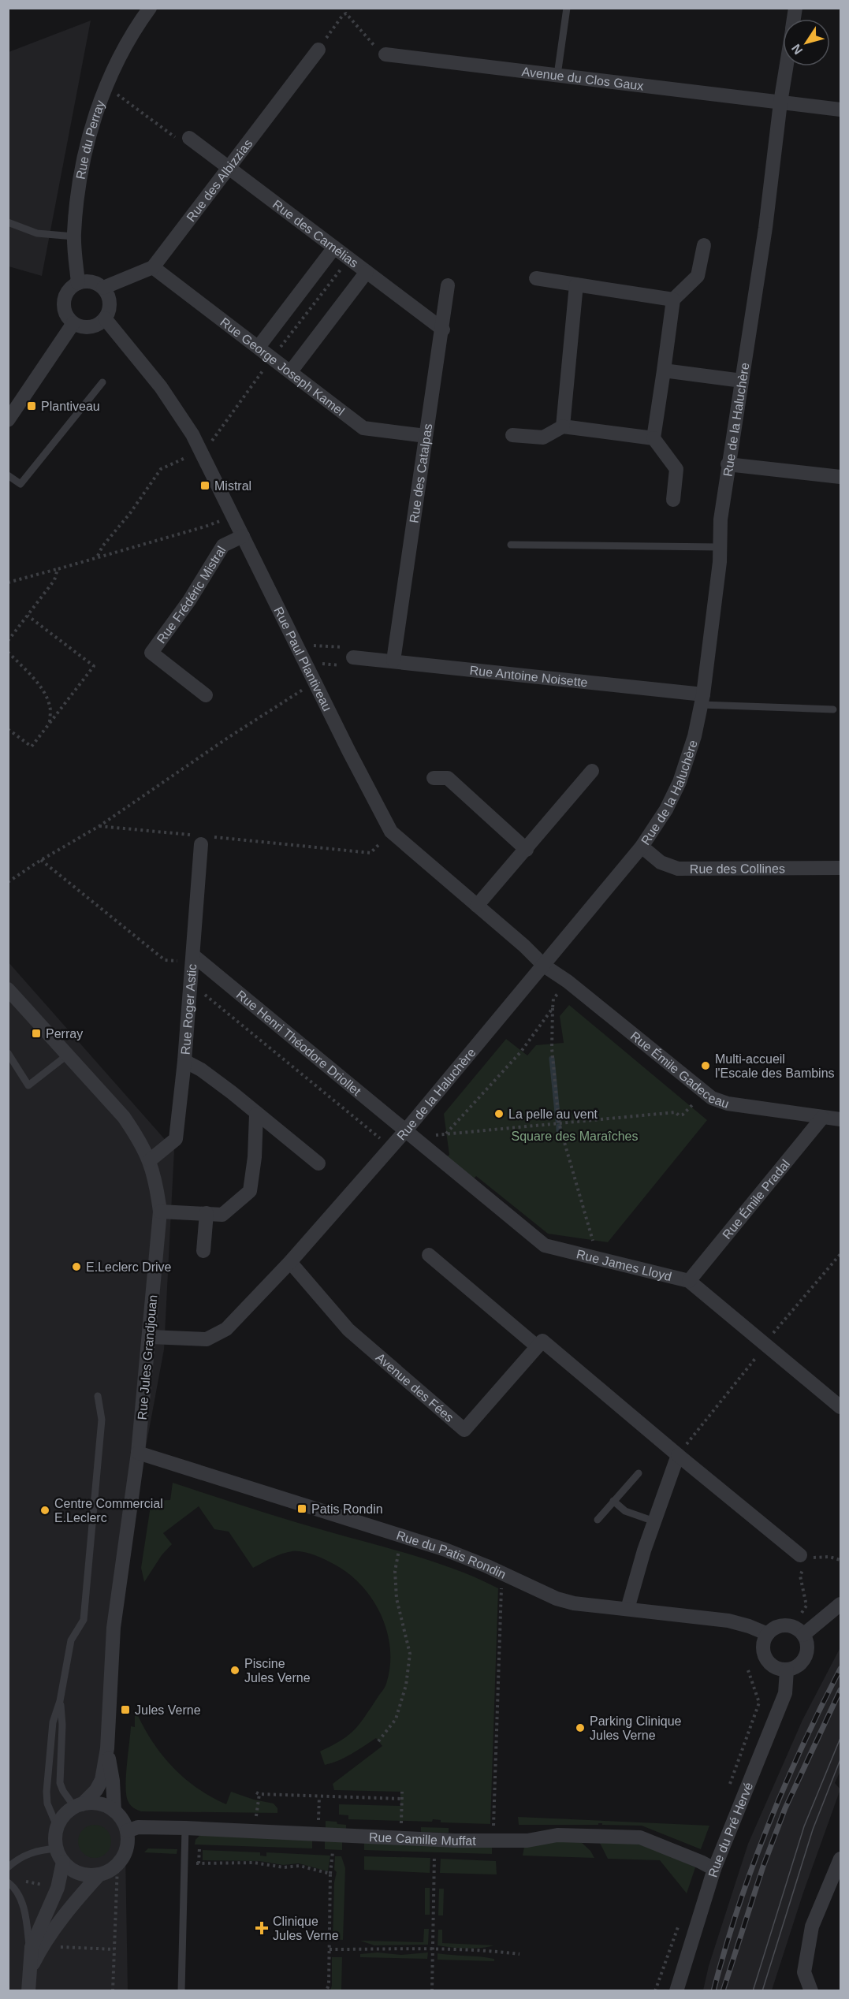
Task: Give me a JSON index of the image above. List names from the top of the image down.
{
  "streets": {
    "street": [
      "Avenue du Clos Gaux",
      "Rue du Perray",
      "Rue des Albizzias",
      "Rue des Camélias",
      "Rue George Joseph Kamel",
      "Rue de la Haluchère",
      "Rue des Catalpas",
      "Rue Frédéric Mistral",
      "Rue Paul Plantiveau",
      "Rue Antoine Noisette",
      "Rue des Collines",
      "Rue Roger Astic",
      "Rue Henri Théodore Driollet",
      "Rue Émile Gadeceau",
      "Rue Émile Pradal",
      "Rue James Lloyd",
      "Rue Jules Grandjouan",
      "Avenue des Fées",
      "Rue du Patis Rondin",
      "Rue du Pré Hervé",
      "Rue Camille Muffat"
    ]
  },
  "crossings": [
    ["Avenue du Clos Gaux", "Rue de la Haluchère"],
    ["Rue du Perray", "Rue des Albizzias"],
    ["Rue du Perray", "Rue Paul Plantiveau"],
    ["Rue des Albizzias", "Rue des Camélias"],
    ["Rue des Albizzias", "Rue George Joseph Kamel"],
    ["Rue des Albizzias", "Rue Paul Plantiveau"],
    ["Rue des Camélias", "Rue des Catalpas"],
    ["Rue George Joseph Kamel", "Rue des Catalpas"],
    ["Rue de la Haluchère", "Rue Paul Plantiveau"],
    ["Rue de la Haluchère", "Rue Antoine Noisette"],
    ["Rue de la Haluchère", "Rue des Collines"],
    ["Rue de la Haluchère", "Rue Henri Théodore Driollet"],
    ["Rue de la Haluchère", "Rue Émile Gadeceau"],
    ["Rue de la Haluchère", "Rue James Lloyd"],
    ["Rue de la Haluchère", "Rue Jules Grandjouan"],
    ["Rue de la Haluchère", "Avenue des Fées"],
    ["Rue des Catalpas", "Rue Antoine Noisette"],
    ["Rue Frédéric Mistral", "Rue Paul Plantiveau"],
    ["Rue Paul Plantiveau", "Rue Émile Gadeceau"],
    ["Rue Roger Astic", "Rue Henri Théodore Driollet"],
    ["Rue Roger Astic", "Rue Jules Grandjouan"],
    ["Rue Henri Théodore Driollet", "Rue James Lloyd"],
    ["Rue Émile Gadeceau", "Rue Émile Pradal"],
    ["Rue Émile Pradal", "Rue James Lloyd"],
    ["Rue Jules Grandjouan", "Rue du Patis Rondin"],
    ["Rue Jules Grandjouan", "Rue Camille Muffat"],
    ["Rue du Patis Rondin", "Rue du Pré Hervé"],
    ["Rue du Pré Hervé", "Rue Camille Muffat"]
  ],
  "parks": ["Square des Maraîches"],
  "places": {
    "transit": [
      "Plantiveau",
      "Mistral",
      "Perray",
      "Patis Rondin",
      "Jules Verne"
    ],
    "other": [
      "Multi-accueil l'Escale des Bambins",
      "La pelle au vent",
      "E.Leclerc Drive",
      "Centre Commercial E.Leclerc",
      "Piscine Jules Verne",
      "Parking Clinique Jules Verne"
    ],
    "health": ["Clinique Jules Verne"]
  },
  "north": "bottom left"
}
